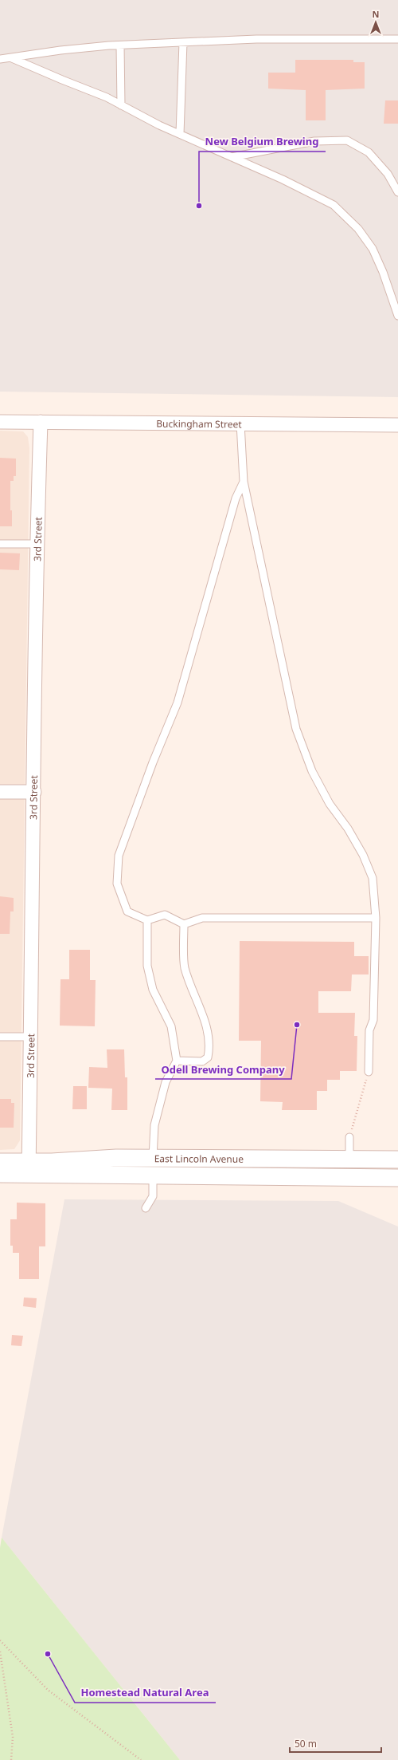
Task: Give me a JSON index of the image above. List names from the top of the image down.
{
  "streets": {
    "street": ["Buckingham Street", "3rd Street", "East Lincoln Avenue"]
  },
  "crossings": [
    ["Buckingham Street", "3rd Street"],
    ["3rd Street", "East Lincoln Avenue"]
  ],
  "places": ["New Belgium Brewing", "Odell Brewing Company", "Homestead Natural Area"],
  "scale_bar": "50 m",
  "north": "top"
}
